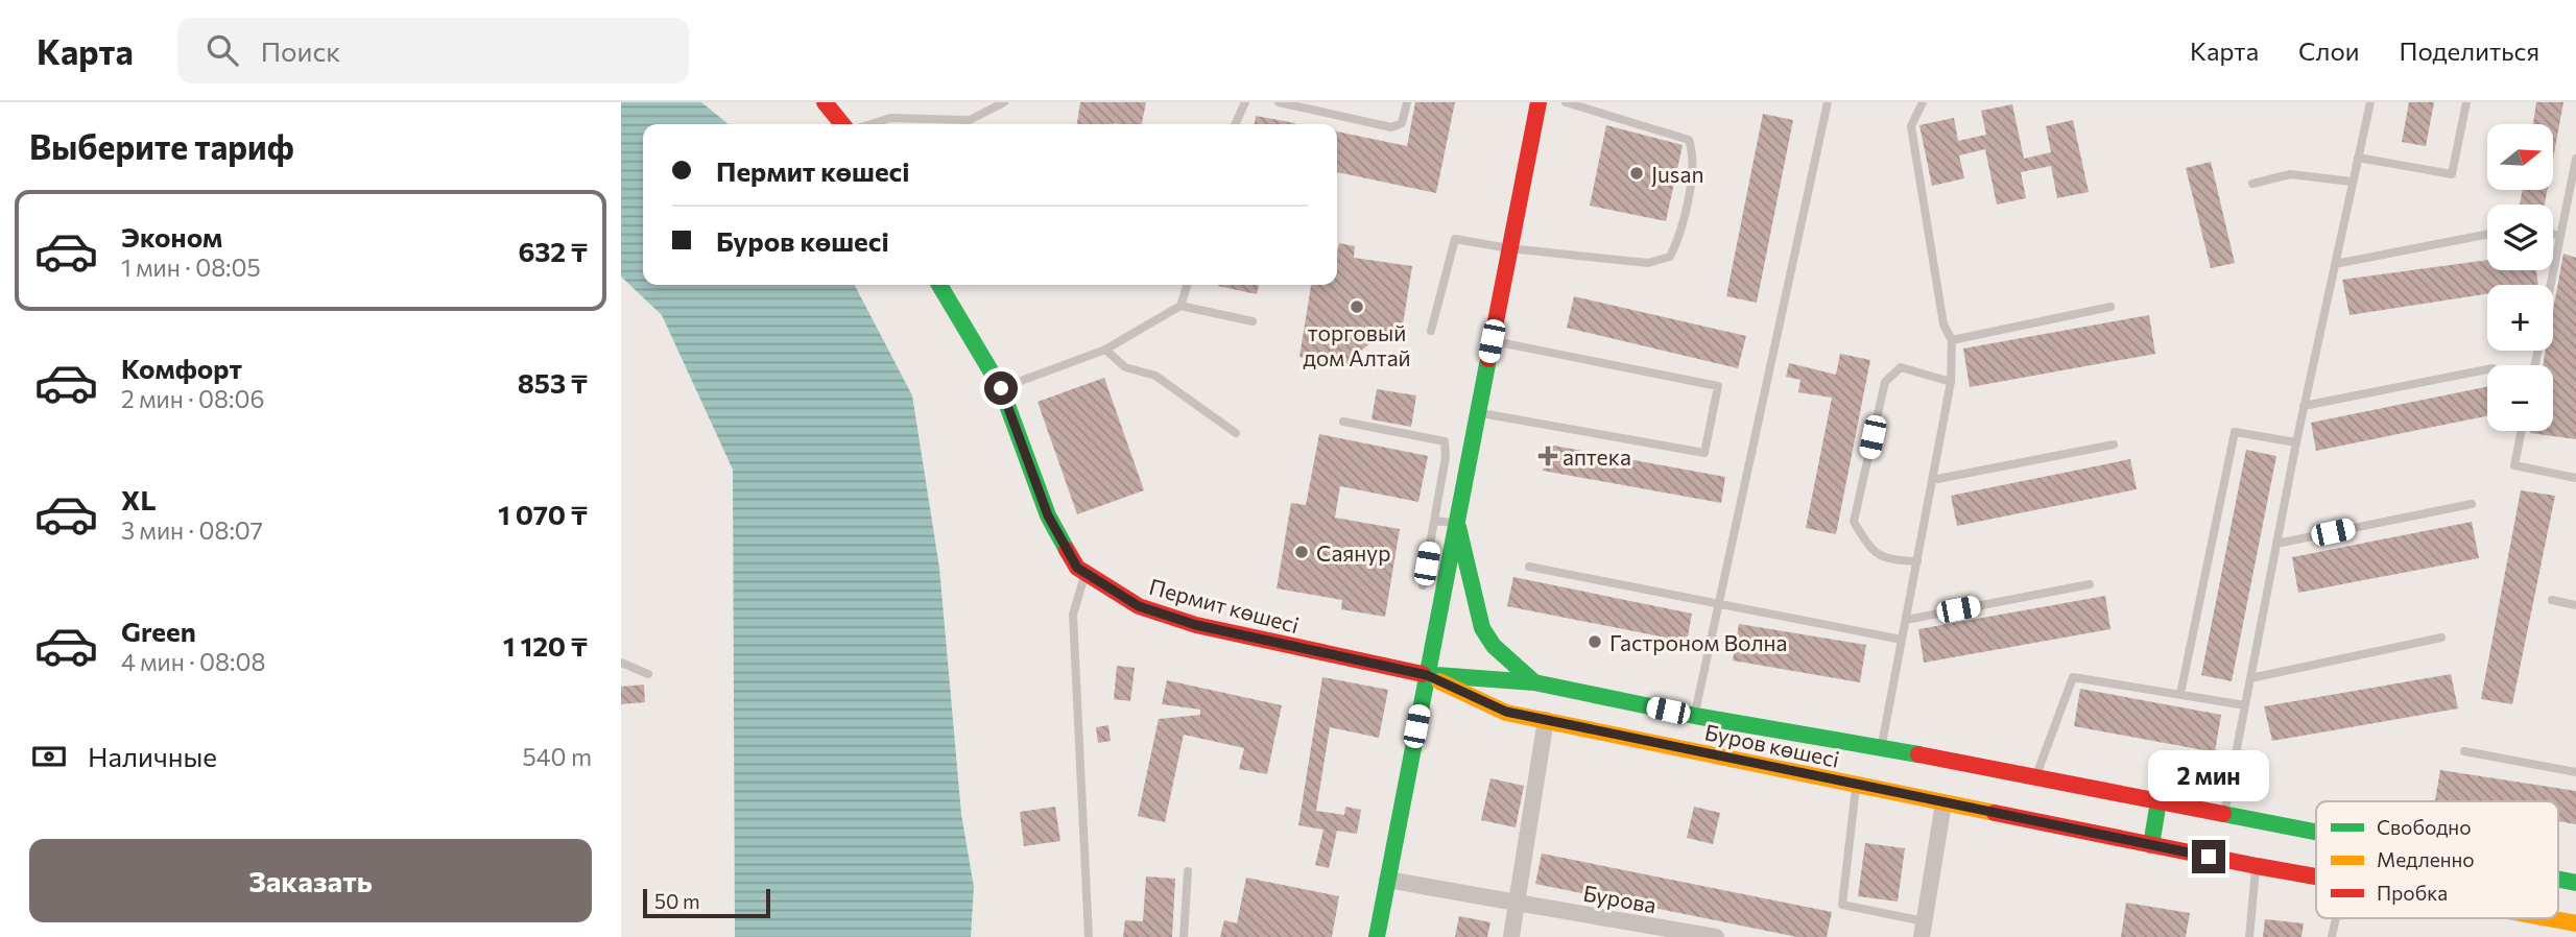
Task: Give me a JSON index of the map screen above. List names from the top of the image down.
{
  "streets": {
    "main road": ["Пермит көшесі", "Буров көшесі"],
    "street": ["Бурова"]
  },
  "crossings": [
    ["Пермит көшесі", "Буров көшесі"]
  ],
  "places": {
    "other": [
      "Jusan",
      "торговый дом Алтай",
      "Саянур",
      "Гастроном Волна"
    ],
    "health": ["аптека"]
  },
  "legend": ["Свободно", "Медленно", "Пробка"],
  "scale_bar": "50 m",
  "north": "right",
  "page": {
    "header": "Карта",
    "search": "Поиск",
    "nav": ["Карта", "Слои", "Поделиться"],
    "heading": "Выберите тариф",
    "map_buttons": ["+", "−"],
    "banner": ["Пермит көшесі", "Буров көшесі"],
    "list": [
      {
        "name": "Эконом",
        "note": "1 мин · 08:05",
        "value": "632 ₸"
      },
      {
        "name": "Комфорт",
        "note": "2 мин · 08:06",
        "value": "853 ₸"
      },
      {
        "name": "XL",
        "note": "3 мин · 08:07",
        "value": "1 070 ₸"
      },
      {
        "name": "Green",
        "note": "4 мин · 08:08",
        "value": "1 120 ₸"
      }
    ],
    "pay": ["Наличные", "540 m"],
    "bubble": "2 мин",
    "buttons": "Заказать",
    "scale": "50 m"
  }
}
